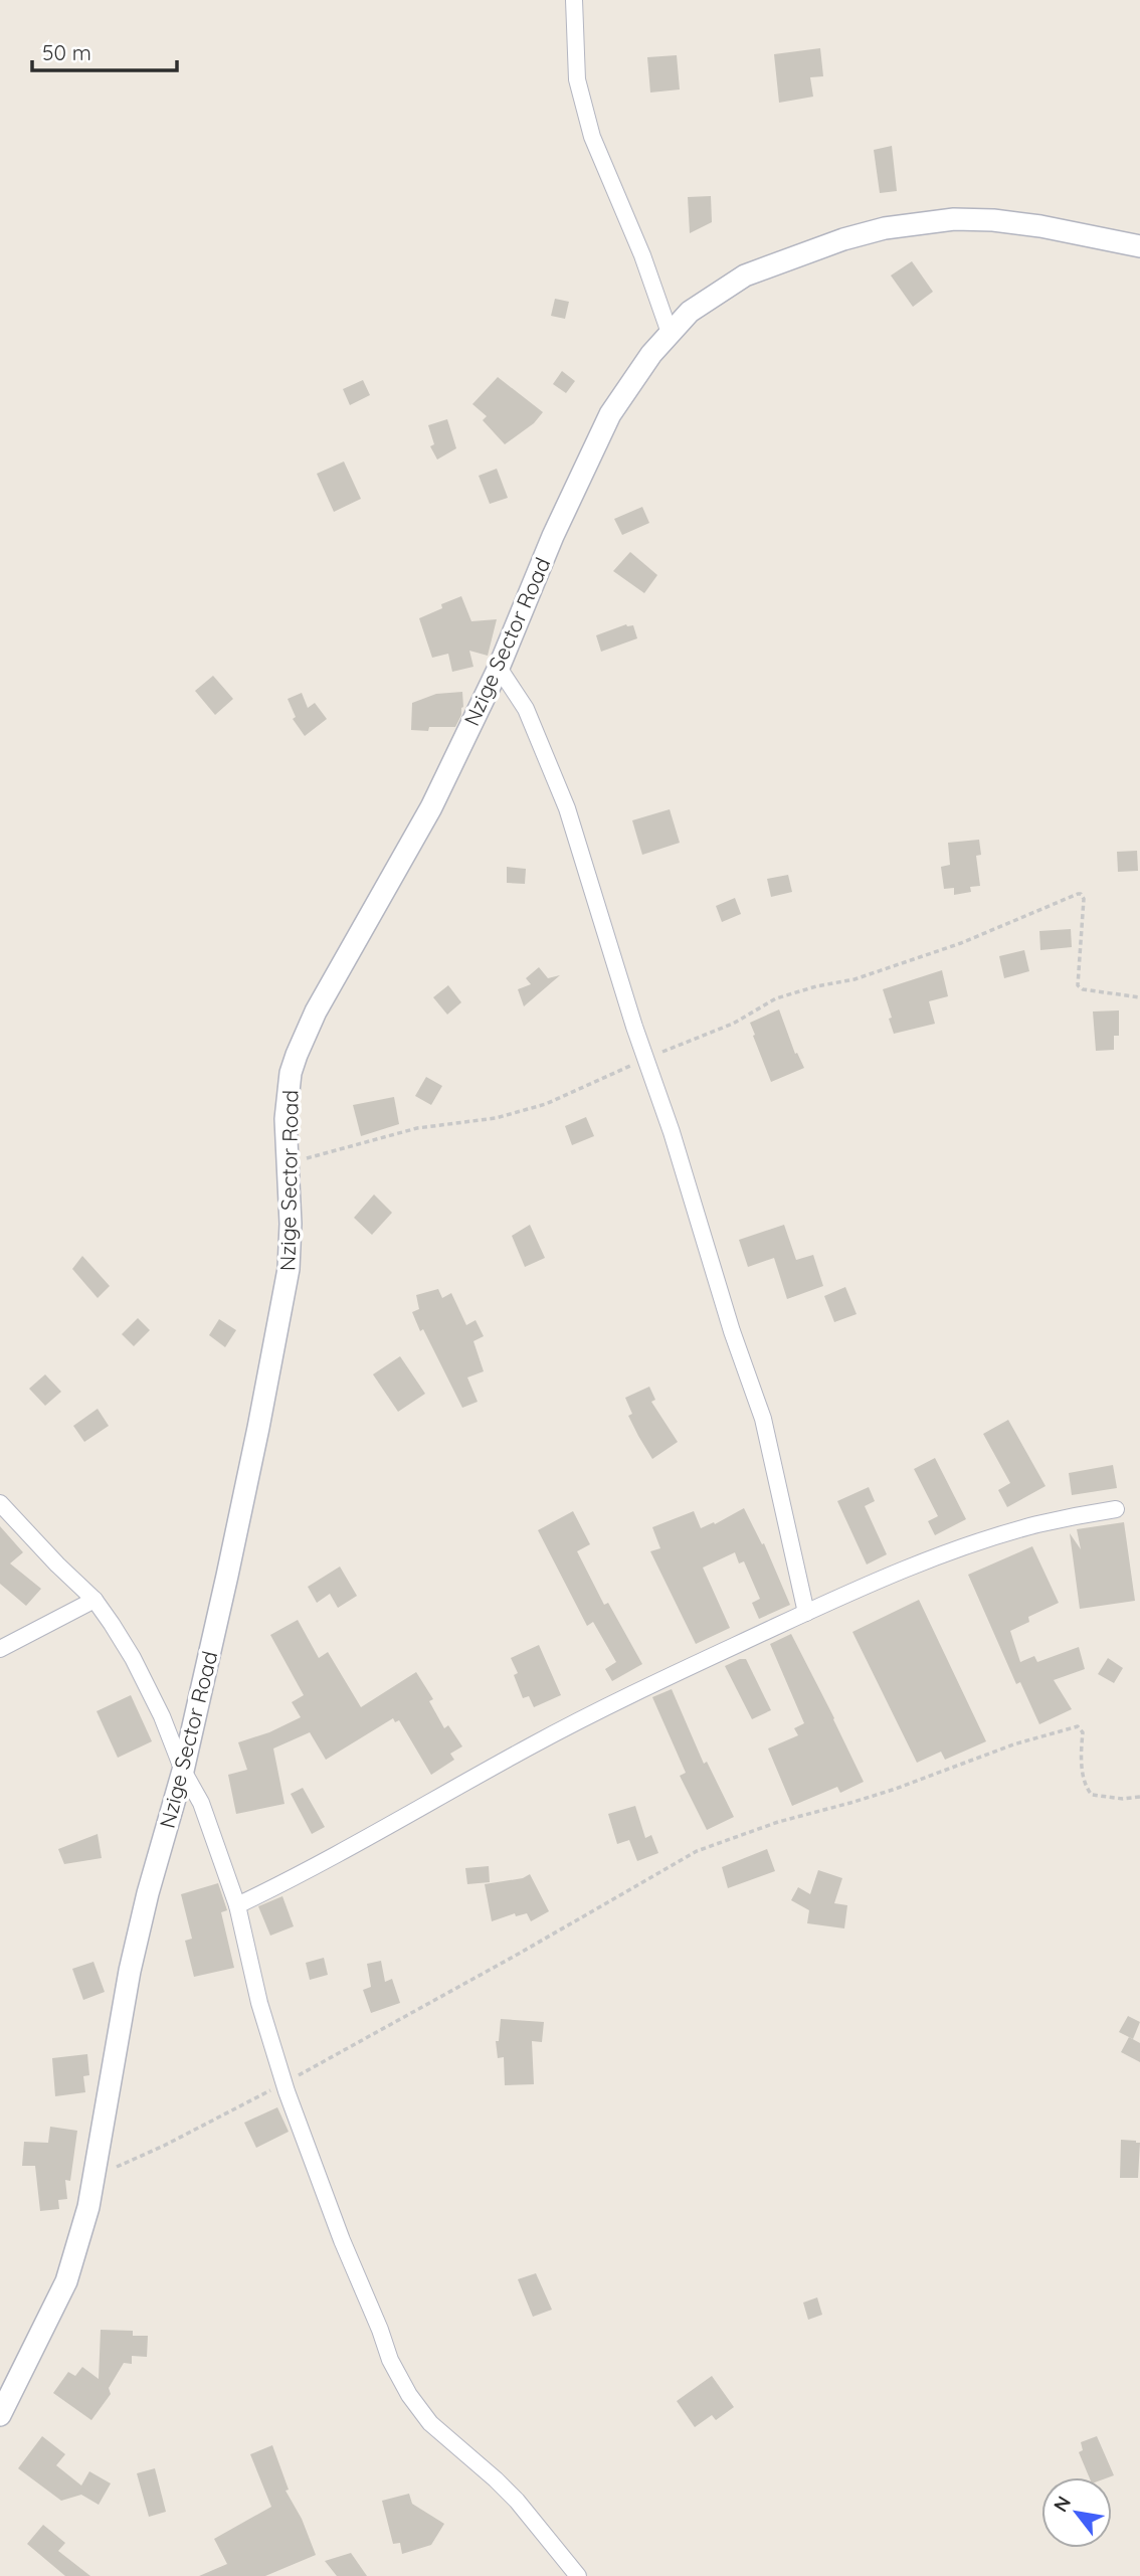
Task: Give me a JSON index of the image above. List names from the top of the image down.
{
  "streets": {
    "main road": ["Nzige Sector Road"]
  },
  "scale_bar": "50 m",
  "north": "top left"
}
